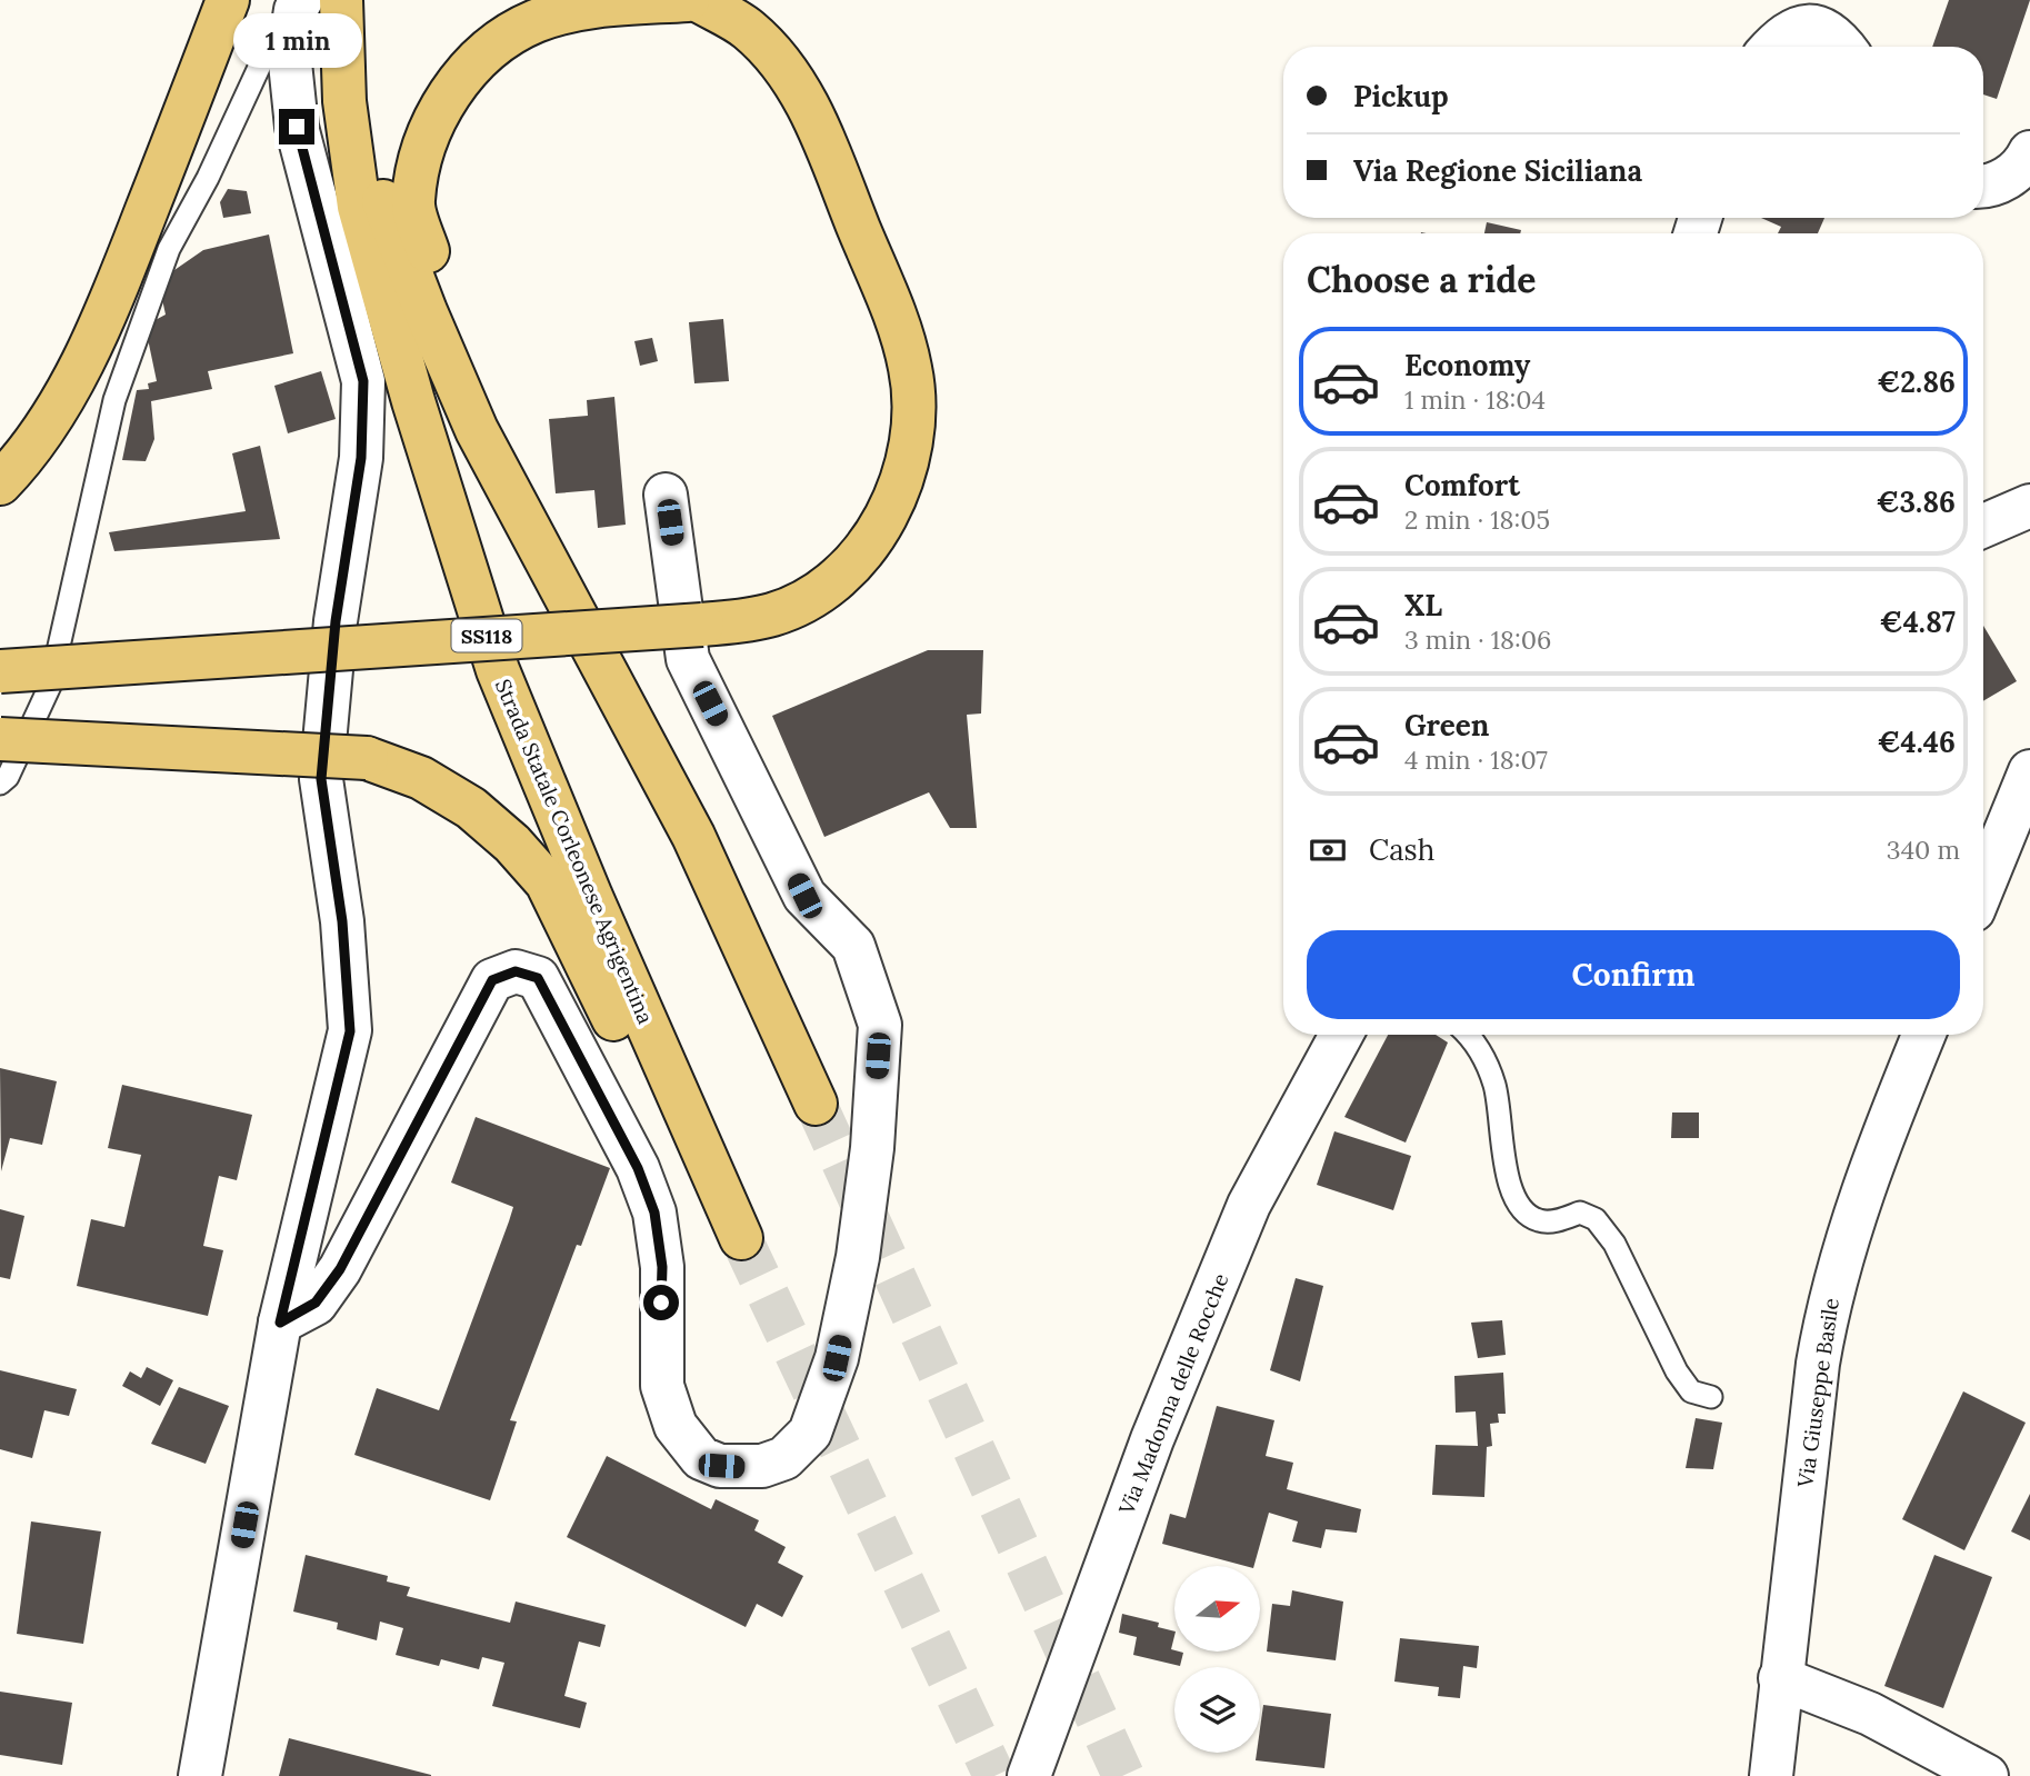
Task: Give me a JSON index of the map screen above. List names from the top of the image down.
{
  "streets": {
    "main road": ["SS118", "Strada Statale Corleonese Agrigentina"],
    "street": ["Via Giuseppe Basile", "Via Madonna delle Rocche"]
  },
  "north": "right",
  "page": {
    "bubble": "1 min",
    "banner": ["Pickup", "Via Regione Siciliana"],
    "heading": "Choose a ride",
    "list": [
      {
        "name": "Economy",
        "note": "1 min · 18:04",
        "value": "€2.86"
      },
      {
        "name": "Comfort",
        "note": "2 min · 18:05",
        "value": "€3.86"
      },
      {
        "name": "XL",
        "note": "3 min · 18:06",
        "value": "€4.87"
      },
      {
        "name": "Green",
        "note": "4 min · 18:07",
        "value": "€4.46"
      }
    ],
    "pay": ["Cash", "340 m"],
    "buttons": "Confirm"
  }
}
